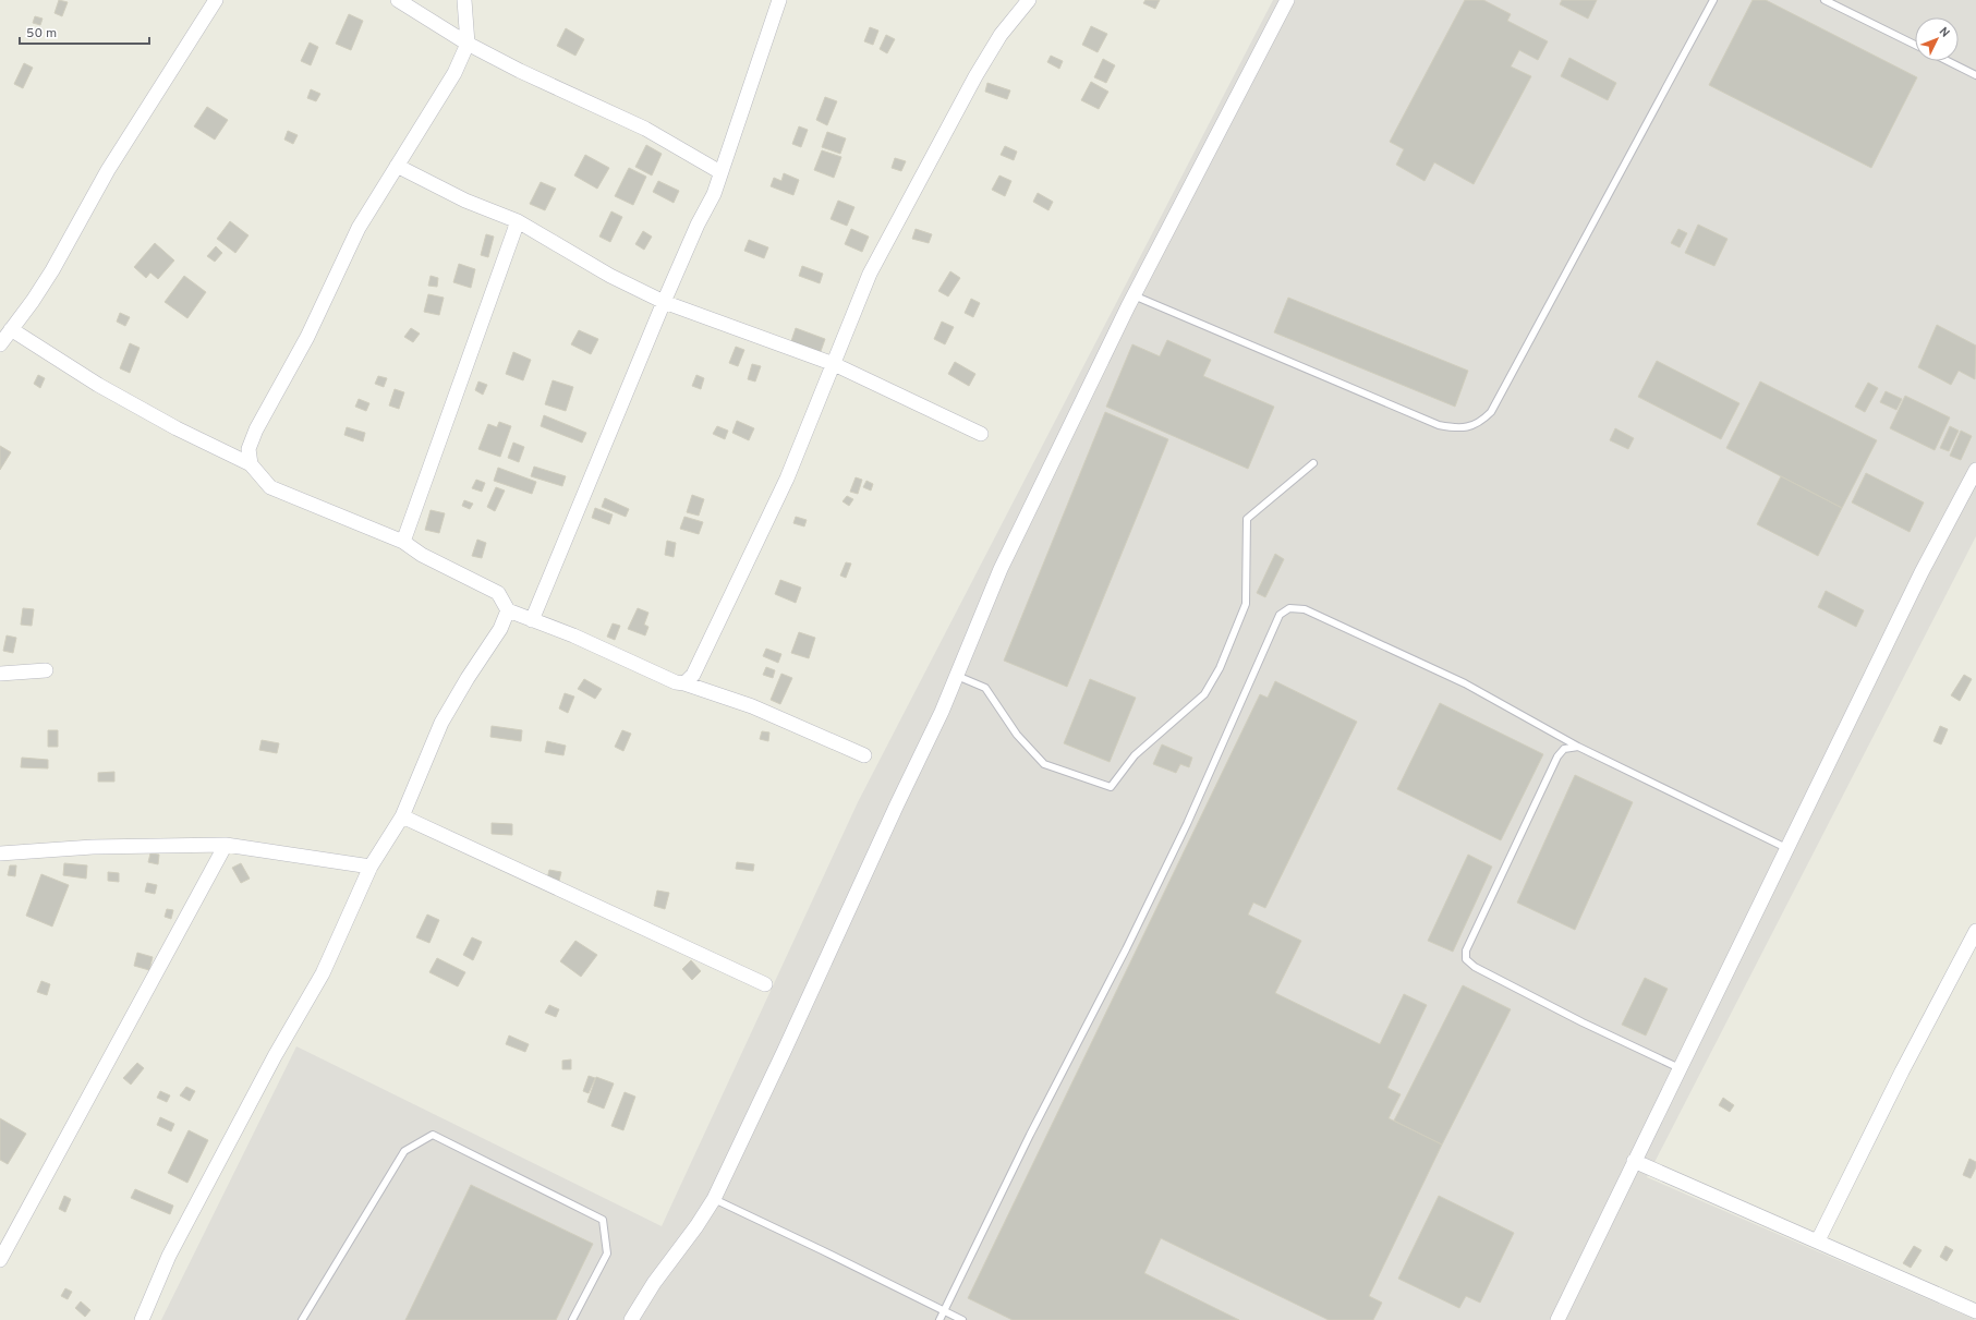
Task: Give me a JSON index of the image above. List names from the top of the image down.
{
  "scale_bar": "50 m",
  "north": "top right"
}
